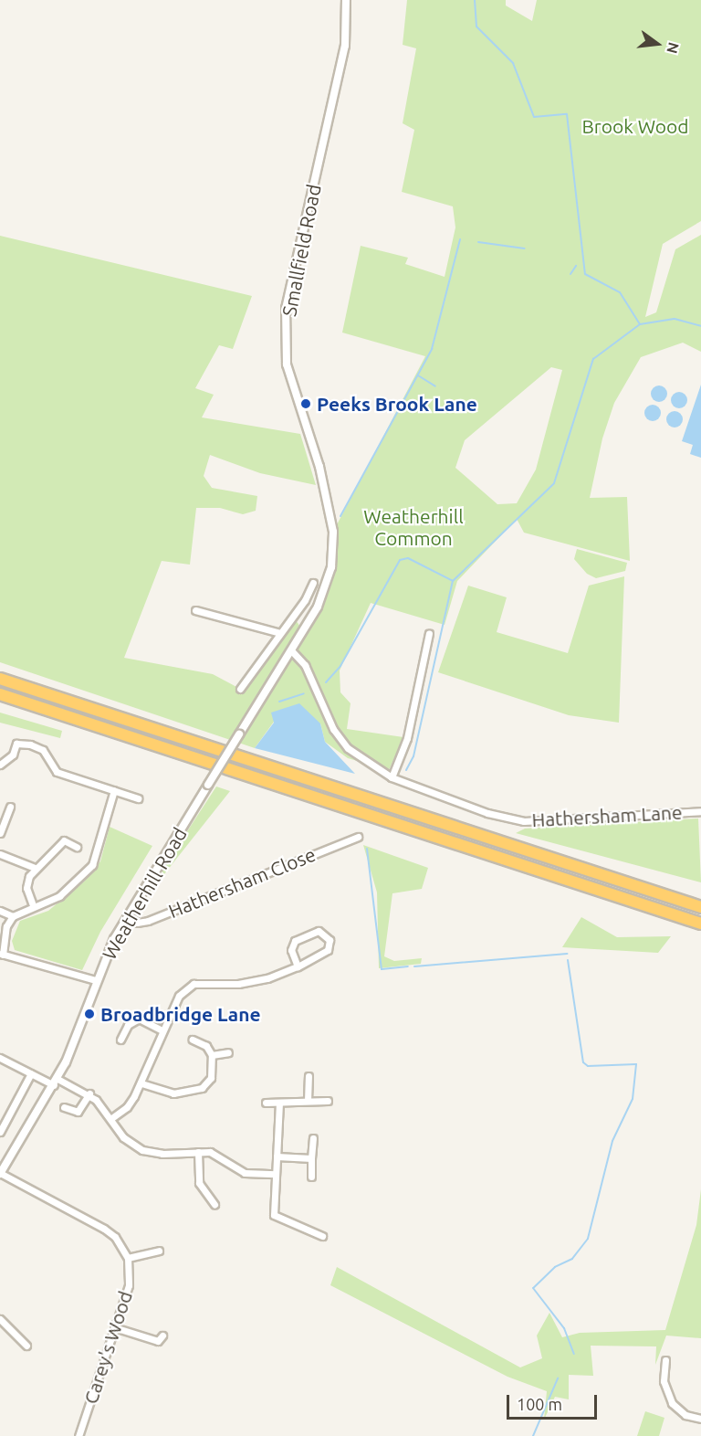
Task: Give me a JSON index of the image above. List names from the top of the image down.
{
  "streets": {
    "street": [
      "Smallfield Road",
      "Hathersham Lane",
      "Hathersham Close",
      "Weatherhill Road",
      "Carey's Wood"
    ]
  },
  "crossings": [
    ["Smallfield Road", "Hathersham Lane"],
    ["Smallfield Road", "Weatherhill Road"],
    ["Hathersham Lane", "Weatherhill Road"],
    ["Hathersham Close", "Weatherhill Road"]
  ],
  "parks": ["Brook Wood", "Weatherhill Common"],
  "places": ["Peeks Brook Lane", "Broadbridge Lane"],
  "scale_bar": "100 m",
  "north": "right"
}
